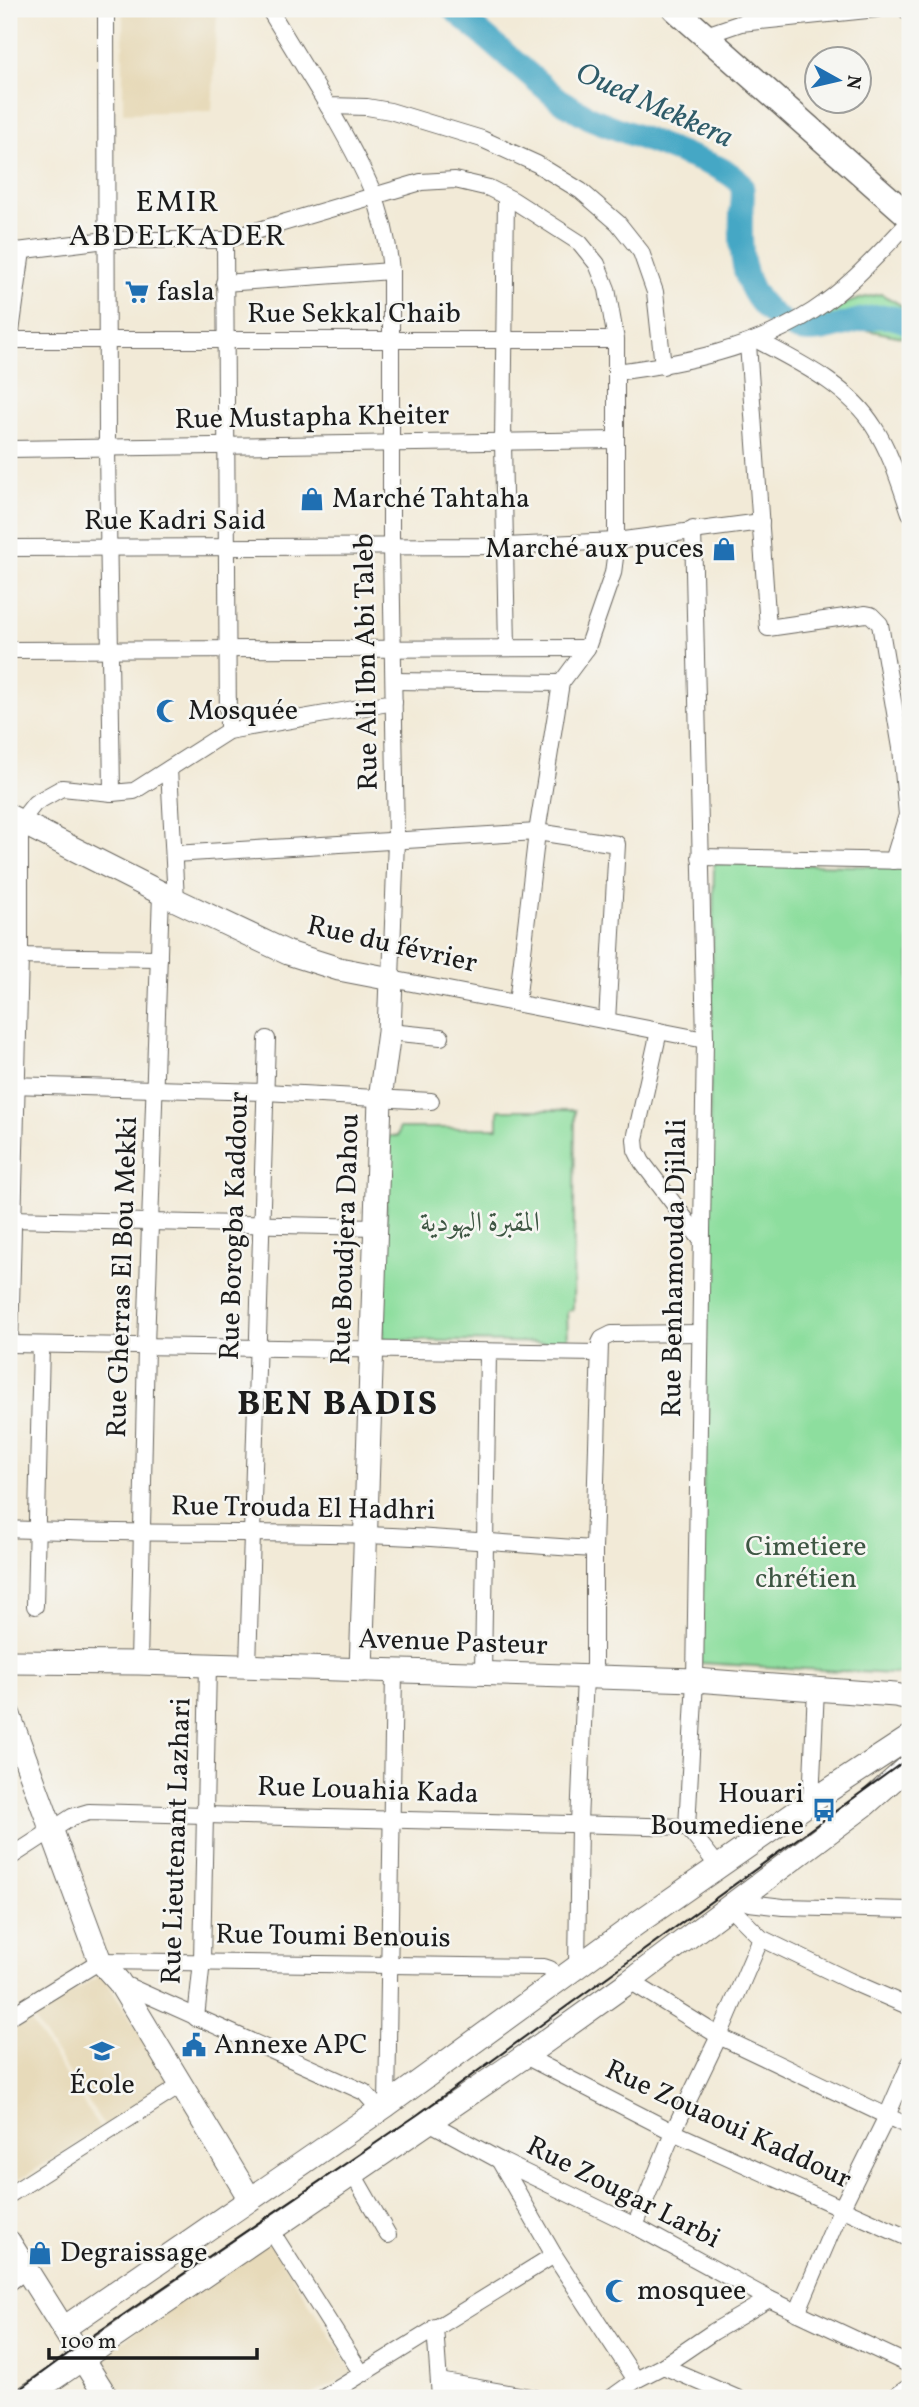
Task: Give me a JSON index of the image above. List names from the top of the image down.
{
  "streets": {
    "street": [
      "Rue Sekkal Chaib",
      "Rue Mustapha Kheiter",
      "Rue Kadri Said",
      "Rue Ali Ibn Abi Taleb",
      "Rue du février",
      "Rue Borogba Kaddour",
      "Rue Boudjera Dahou",
      "Rue Benhamouda Djilali",
      "Rue Gherras El Bou Mekki",
      "Rue Trouda El Hadhri",
      "Avenue Pasteur",
      "Rue Louahia Kada",
      "Rue Lieutenant Lazhari",
      "Rue Toumi Benouis",
      "Rue Zouaoui Kaddour",
      "Rue Zougar Larbi"
    ]
  },
  "crossings": [
    ["Rue Sekkal Chaib", "Rue Ali Ibn Abi Taleb"],
    ["Rue Mustapha Kheiter", "Rue Ali Ibn Abi Taleb"],
    ["Rue Kadri Said", "Rue Ali Ibn Abi Taleb"],
    ["Rue Kadri Said", "Rue Benhamouda Djilali"],
    ["Rue Ali Ibn Abi Taleb", "Rue du février"],
    ["Rue Ali Ibn Abi Taleb", "Rue Boudjera Dahou"],
    ["Rue du février", "Rue Boudjera Dahou"],
    ["Rue du février", "Rue Benhamouda Djilali"],
    ["Rue du février", "Rue Gherras El Bou Mekki"],
    ["Rue Borogba Kaddour", "Rue Trouda El Hadhri"],
    ["Rue Borogba Kaddour", "Avenue Pasteur"],
    ["Rue Boudjera Dahou", "Rue Trouda El Hadhri"],
    ["Rue Boudjera Dahou", "Avenue Pasteur"],
    ["Rue Benhamouda Djilali", "Avenue Pasteur"],
    ["Rue Benhamouda Djilali", "Rue Louahia Kada"],
    ["Rue Gherras El Bou Mekki", "Rue Trouda El Hadhri"],
    ["Rue Gherras El Bou Mekki", "Avenue Pasteur"],
    ["Avenue Pasteur", "Rue Lieutenant Lazhari"],
    ["Rue Louahia Kada", "Rue Lieutenant Lazhari"],
    ["Rue Lieutenant Lazhari", "Rue Toumi Benouis"]
  ],
  "districts": ["EMIR ABDELKADER", "BEN BADIS"],
  "water": ["Oued Mekkera"],
  "parks": ["المقبرة اليهودية", "Cimetiere chrétien"],
  "places": {
    "supermarket": ["fasla"],
    "shop": ["Marché Tahtaha", "Marché aux puces", "Degraissage"],
    "mosque": ["Mosquée", "mosquee"],
    "bus stop": ["Houari Boumediene"],
    "public building": ["Annexe APC"],
    "school or university": ["École"]
  },
  "scale_bar": "100 m",
  "north": "right"
}
